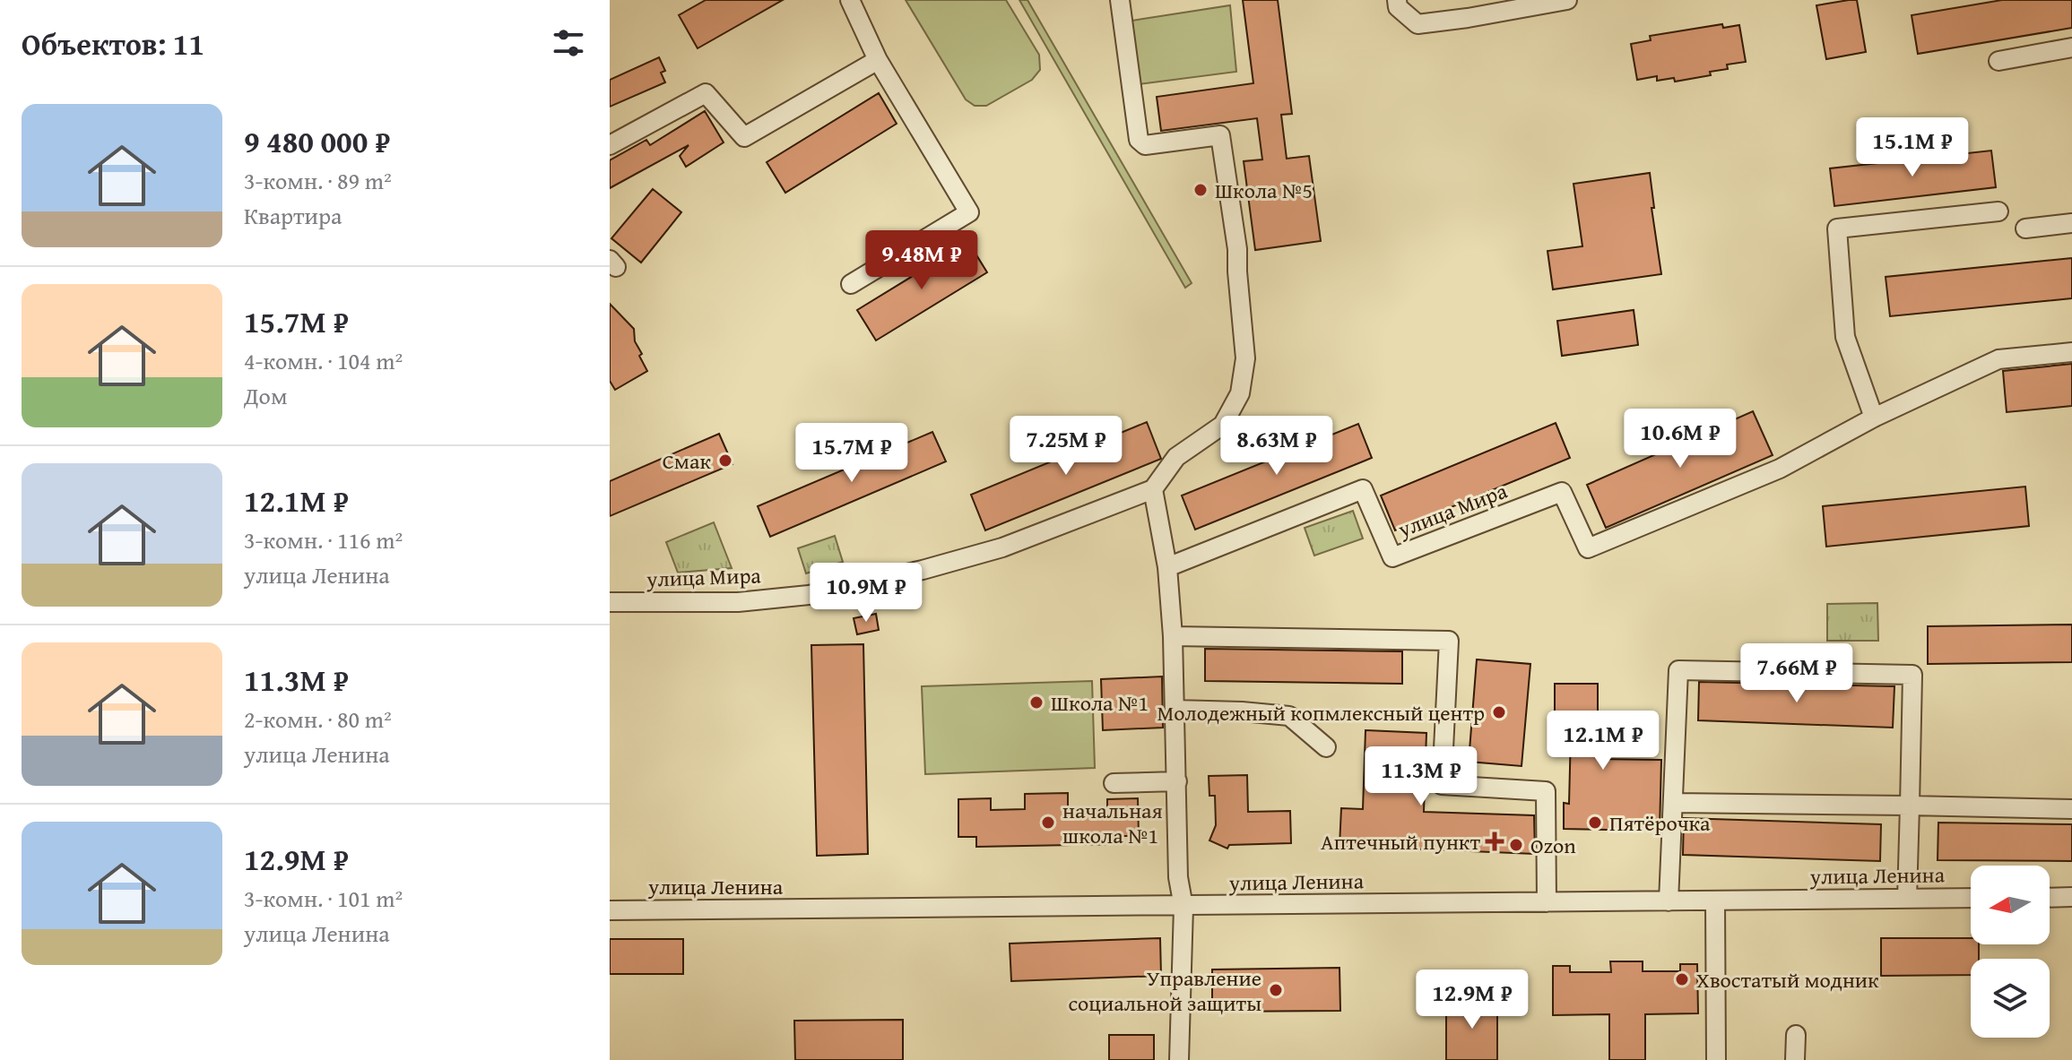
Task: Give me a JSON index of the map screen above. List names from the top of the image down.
{
  "streets": {
    "street": ["улица Мира", "улица Ленина"]
  },
  "places": {
    "other": [
      "Школа №5",
      "Смак",
      "Школа №1",
      "Молодежный копмлексный центр",
      "начальная школа №1",
      "Пятёрочка",
      "Ozon",
      "Хвостатый модник",
      "Управление социальной защиты"
    ],
    "health": ["Аптечный пункт"]
  },
  "north": "left",
  "page": {
    "heading": "Объектов: 11",
    "list": [
      {
        "name": "9 480 000 ₽",
        "note": "3-комн. · 89 m² · Квартира"
      },
      {
        "name": "15.7M ₽",
        "note": "4-комн. · 104 m² · Дом"
      },
      {
        "name": "12.1M ₽",
        "note": "3-комн. · 116 m² · улица Ленина"
      },
      {
        "name": "11.3M ₽",
        "note": "2-комн. · 80 m² · улица Ленина"
      },
      {
        "name": "12.9M ₽",
        "note": "3-комн. · 101 m² · улица Ленина"
      }
    ],
    "price": [
      "15.1M ₽",
      "9.48M ₽",
      "10.6M ₽",
      "7.25M ₽",
      "8.63M ₽",
      "15.7M ₽",
      "10.9M ₽",
      "7.66M ₽",
      "12.1M ₽",
      "11.3M ₽",
      "12.9M ₽"
    ]
  }
}
